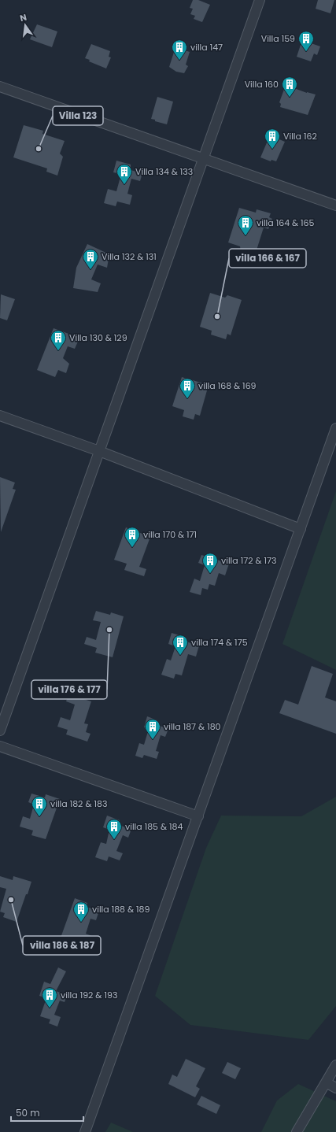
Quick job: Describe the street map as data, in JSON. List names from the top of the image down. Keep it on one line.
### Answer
{"places":{"building":["Villa 159","villa 147","Villa 160","Villa 162","Villa 134 & 133","villa 164 & 165","Villa 132 & 131","Villa 130 & 129","villa 168 & 169","villa 170 & 171","villa 172 & 173","villa 174 & 175","villa 187 & 180","villa 182 & 183","villa 185 & 184","villa 188 & 189","villa 192 & 193"],"other":["Villa 123","villa 166 & 167","villa 176 & 177","villa 186 & 187"]},"scale_bar":"50 m","north":"top"}
